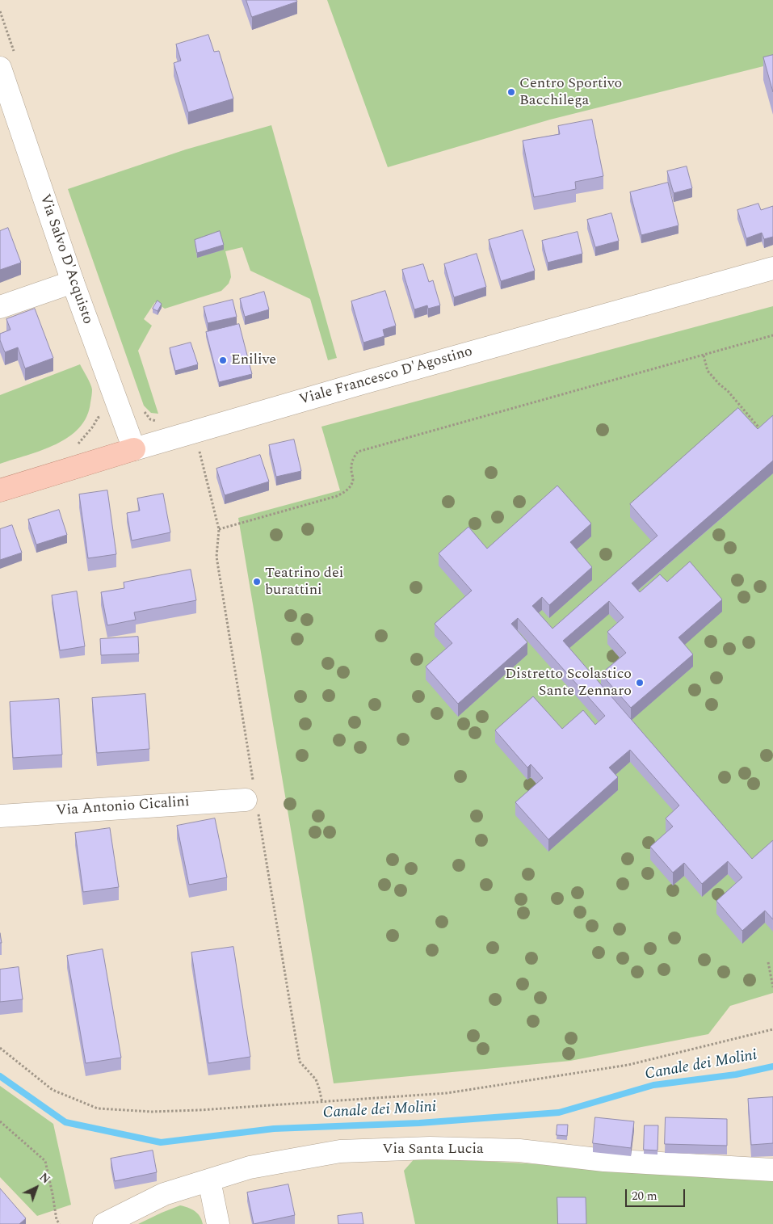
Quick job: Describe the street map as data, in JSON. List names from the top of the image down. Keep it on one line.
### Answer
{"streets":{"main road":["Viale Francesco D'Agostino"],"street":["Via Salvo D'Acquisto","Via Antonio Cicalini","Via Santa Lucia"]},"crossings":[["Via Salvo D'Acquisto","Viale Francesco D'Agostino"]],"water":["Canale dei Molini"],"places":["Centro Sportivo Bacchilega","Enilive","Teatrino dei burattini","Distretto Scolastico Sante Zennaro"],"scale_bar":"20 m","north":"top right"}
